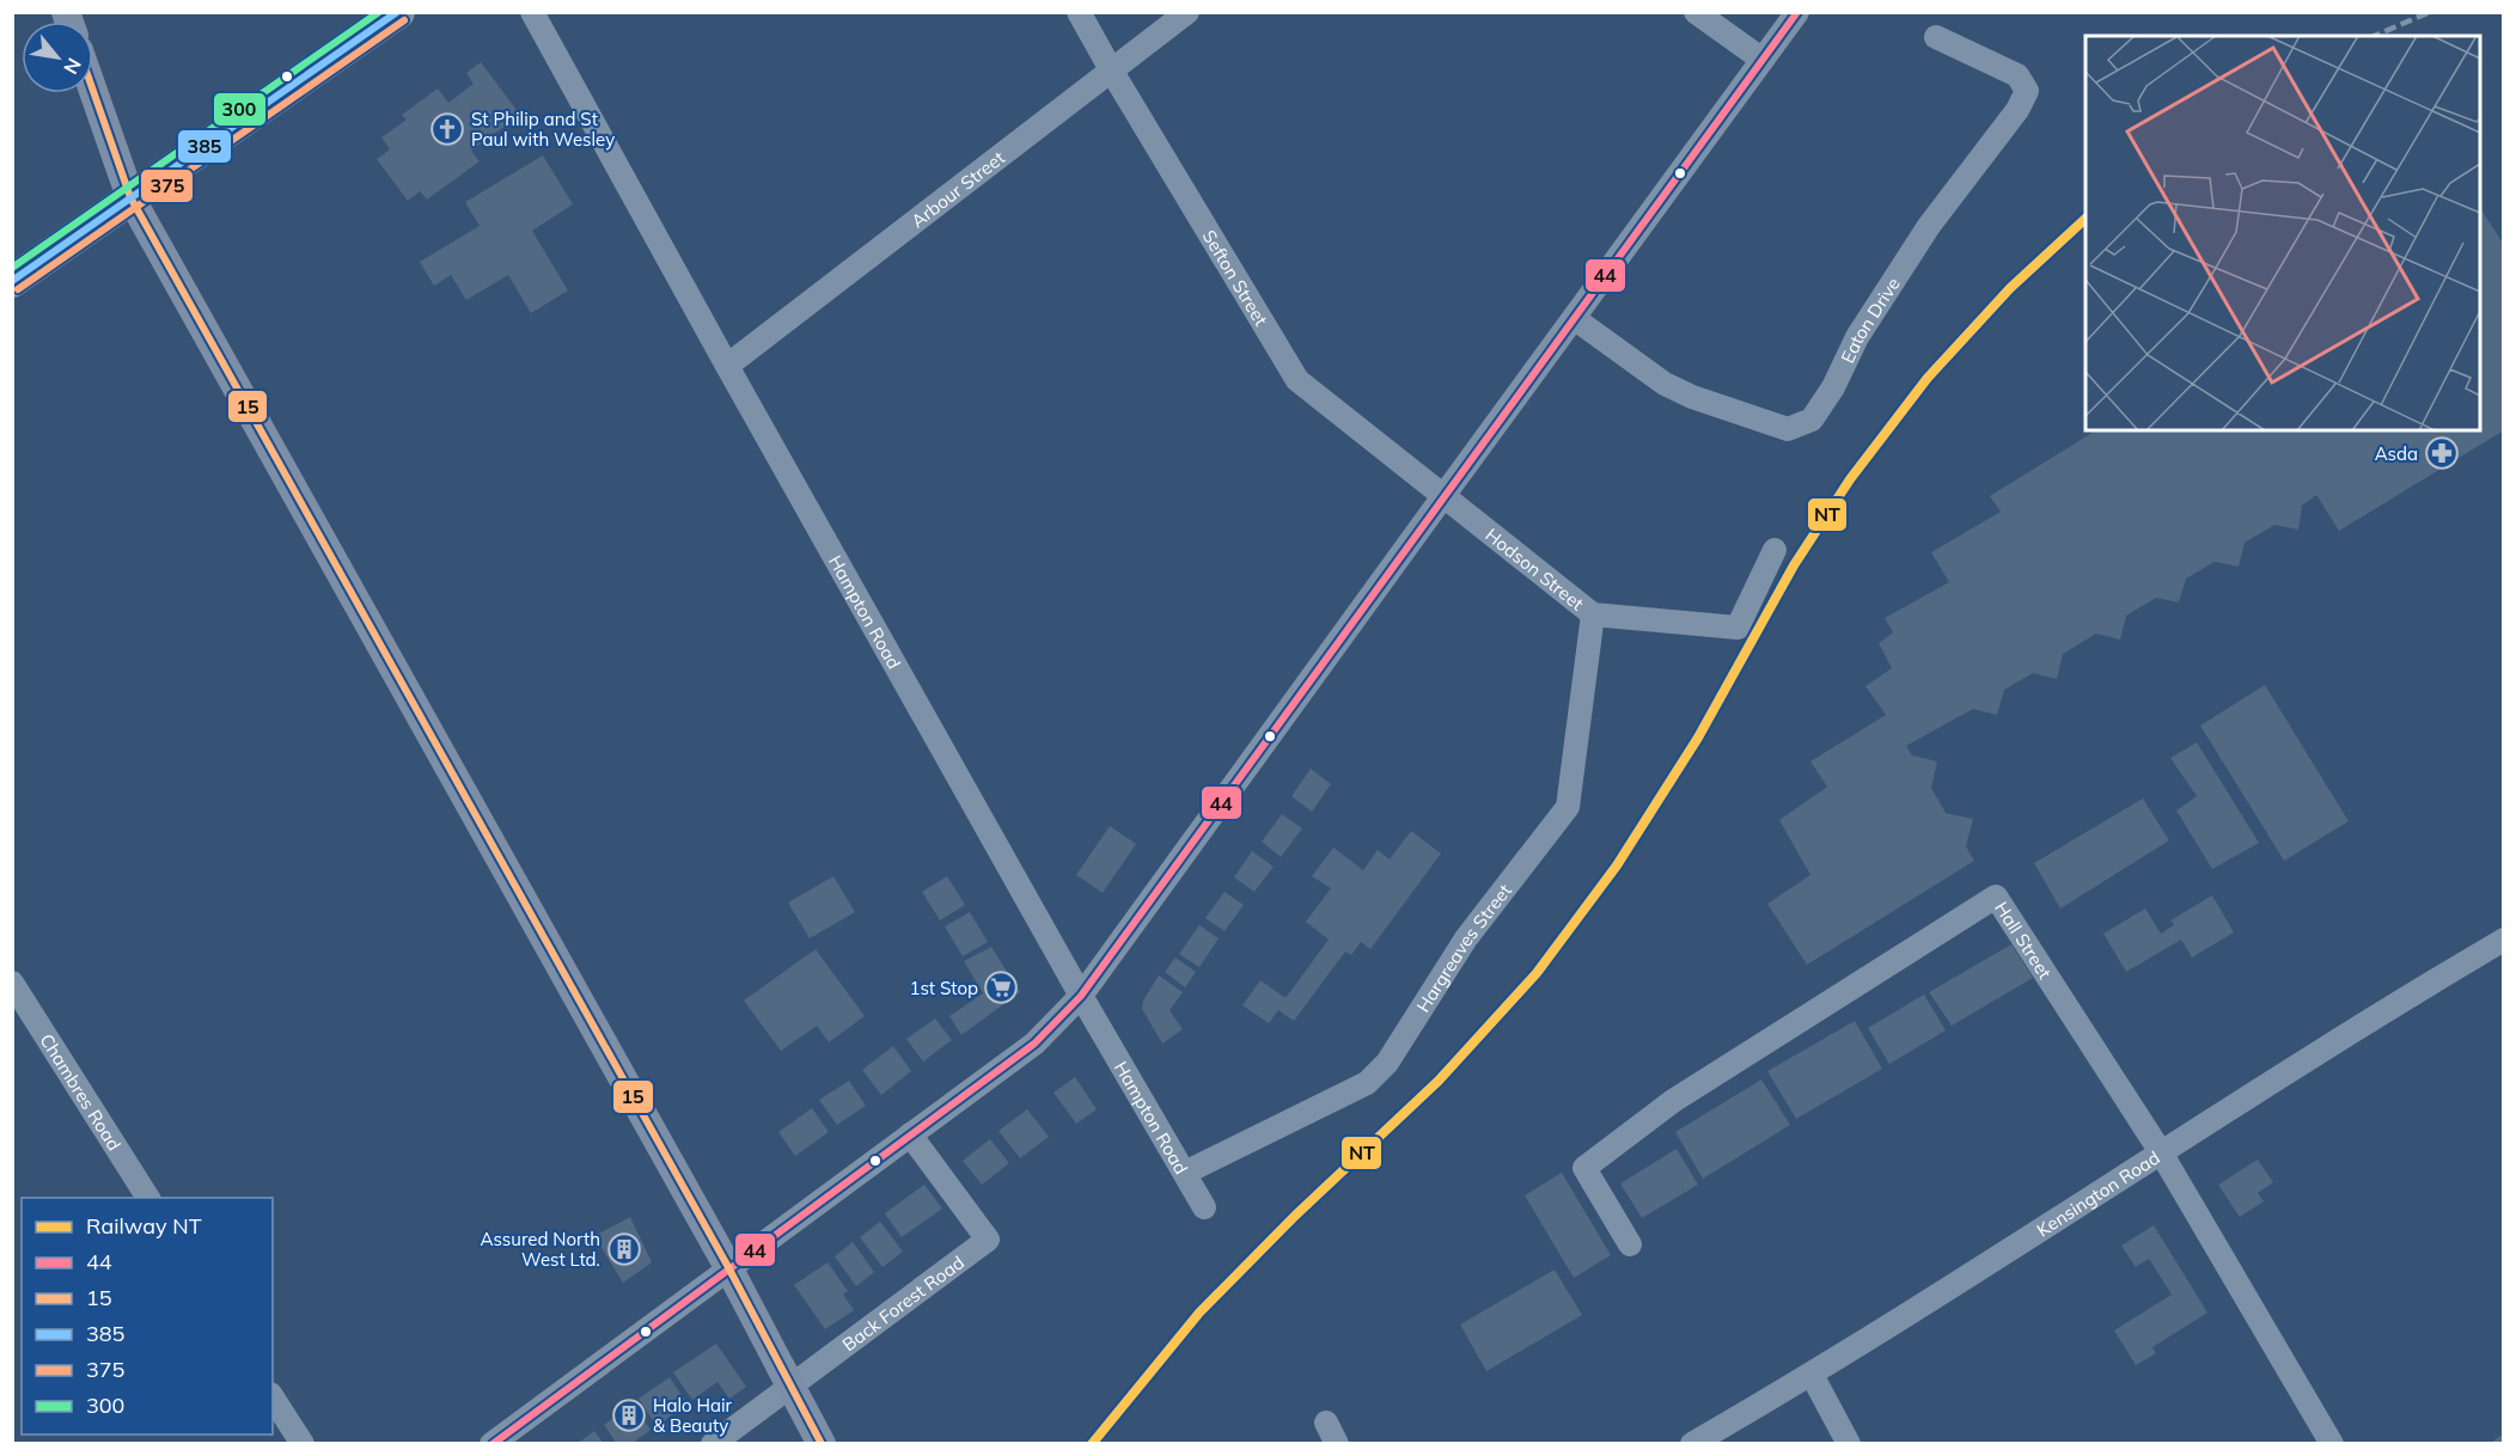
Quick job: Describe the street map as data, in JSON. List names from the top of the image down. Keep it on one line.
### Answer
{"streets":{"street":["Arbour Street","Sefton Street","Eaton Drive","Hodson Street","Hampton Road","Hall Street","Hargreaves Street","Chambres Road","Kensington Road","Back Forest Road"]},"crossings":[["Arbour Street","Sefton Street"],["Arbour Street","Hampton Road"],["Sefton Street","Hodson Street"],["Hodson Street","Hargreaves Street"],["Hampton Road","Hargreaves Street"],["Hall Street","Kensington Road"]],"places":{"church":["St Philip and St Paul with Wesley"],"pharmacy":["Asda"],"supermarket":["1st Stop"],"building":["Assured North West Ltd.","Halo Hair & Beauty"]},"lines":["transit line 44","transit line 385","transit line 300","transit line 375","transit line 15","rail line NT"],"legend":["Railway NT","44","15","385","375","300"],"north":"bottom right"}
